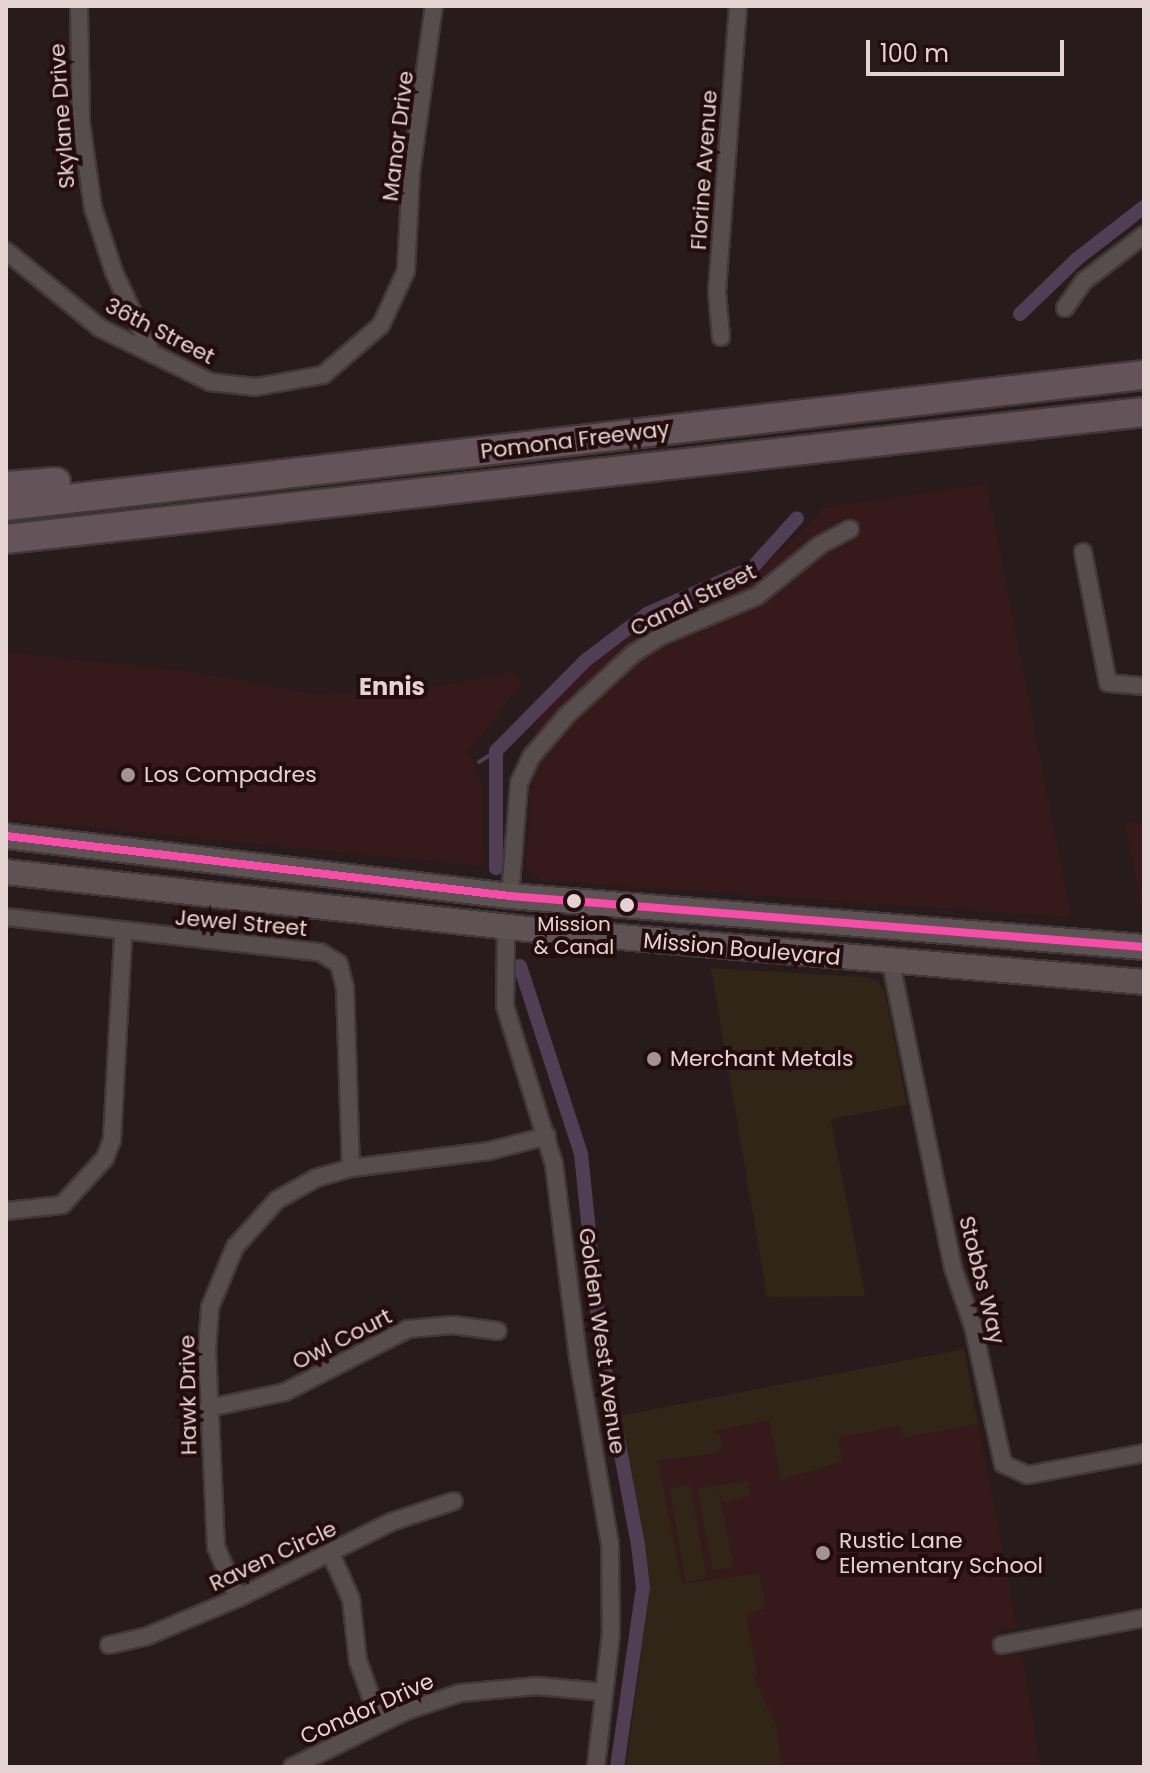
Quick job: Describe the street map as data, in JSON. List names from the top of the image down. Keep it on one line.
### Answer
{"streets":{"highway":["Pomona Freeway"],"main road":["Mission Boulevard"],"street":["Skylane Drive","Manor Drive","Florine Avenue","36th Street","Canal Street","Jewel Street","Stobbs Way","Owl Court","Golden West Avenue","Hawk Drive","Raven Circle","Condor Drive"]},"crossings":[["Skylane Drive","36th Street"],["Manor Drive","36th Street"],["Canal Street","Mission Boulevard"],["Jewel Street","Hawk Drive"],["Mission Boulevard","Stobbs Way"],["Mission Boulevard","Golden West Avenue"],["Owl Court","Hawk Drive"],["Golden West Avenue","Hawk Drive"],["Golden West Avenue","Condor Drive"],["Hawk Drive","Raven Circle"]],"districts":["Ennis"],"places":["Los Compadres","Mission & Canal","Merchant Metals","Rustic Lane Elementary School"],"scale_bar":"100 m"}
